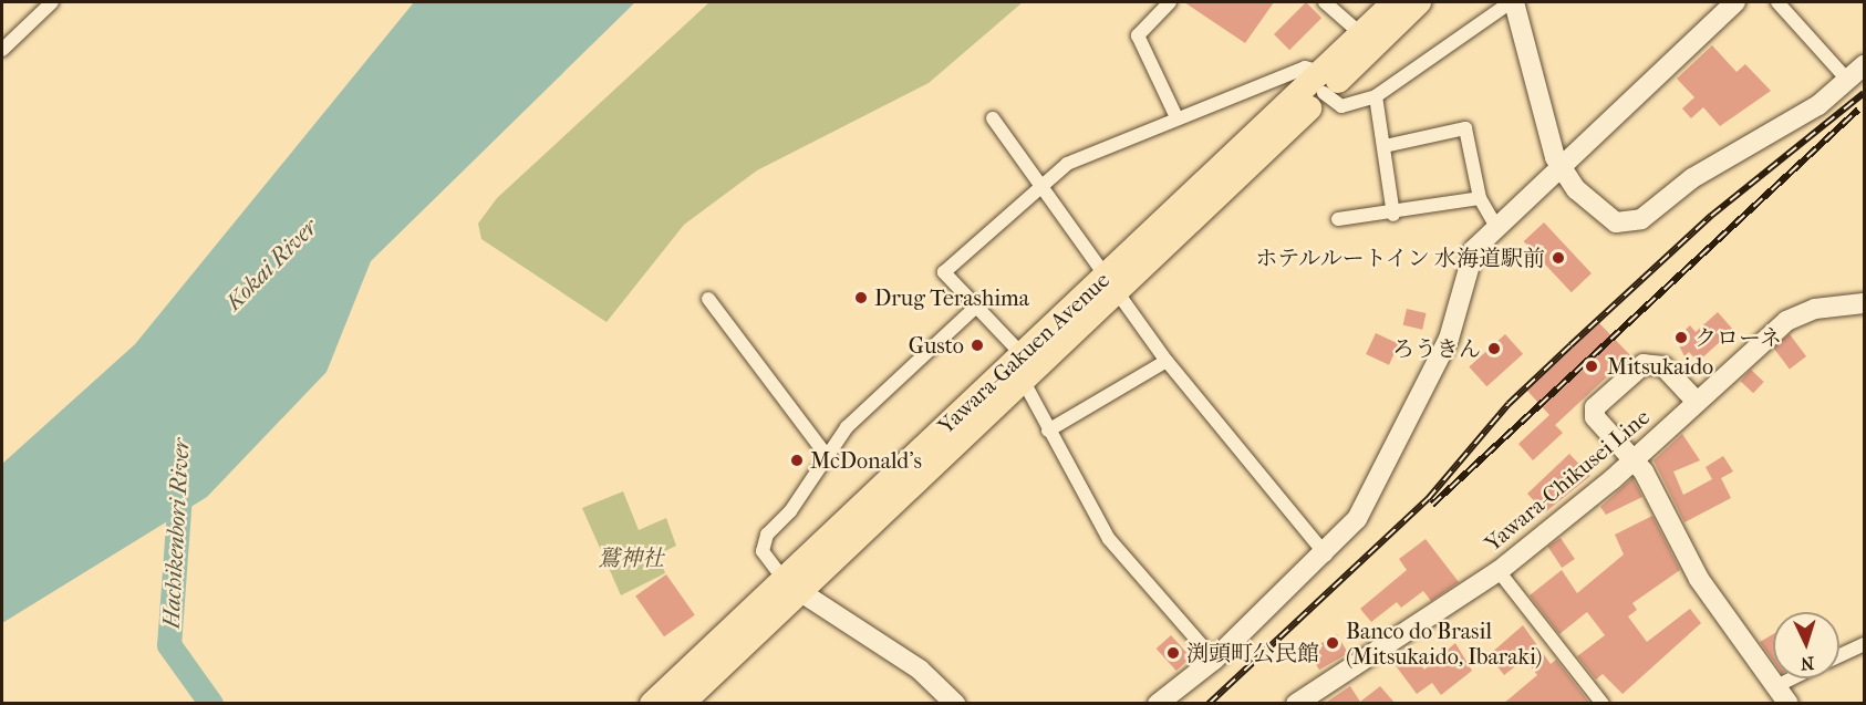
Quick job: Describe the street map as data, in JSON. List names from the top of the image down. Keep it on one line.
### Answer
{"streets":{"highway":["Yawara-Gakuen Avenue"],"street":["Yawara-Chikusei Line"]},"water":["Kokai River","Hachikenbori River"],"parks":["鷲神社"],"places":["ホテルルートイン 水海道駅前","Drug Terashima","クローネ","Gusto","ろうきん","Mitsukaido","McDonald's","Banco do Brasil (Mitsukaido, Ibaraki)","渕頭町公民館"],"north":"bottom"}
